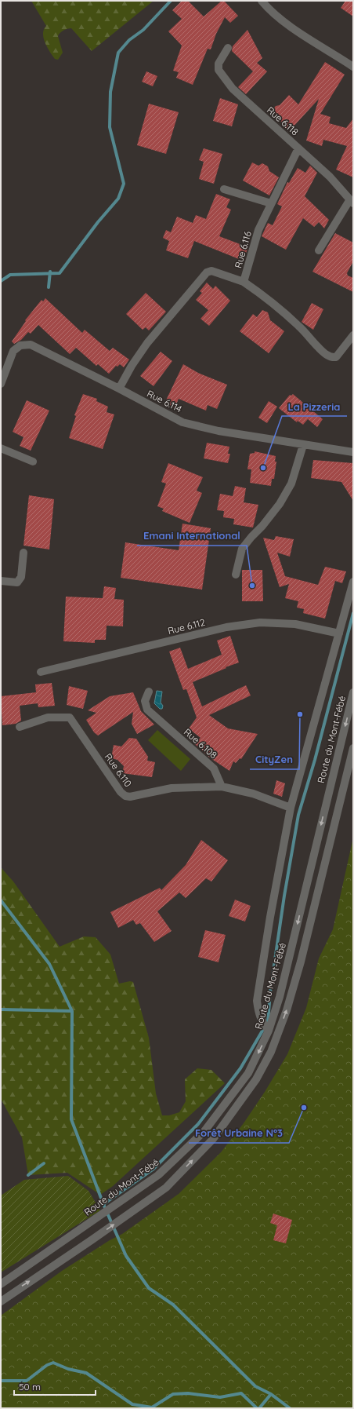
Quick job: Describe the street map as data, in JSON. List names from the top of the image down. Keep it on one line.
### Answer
{"streets":{"street":["Rue 6.118","Rue 6.116","Rue 6.114","Rue 6.112","Route du Mont-Fébé","Rue 6.108","Rue 6.110"]},"crossings":[["Rue 6.118","Rue 6.116"],["Rue 6.108","Rue 6.110"]],"places":["La Pizzeria","Emani International","CityZen","Forêt Urbaine N°3"],"scale_bar":"50 m"}
